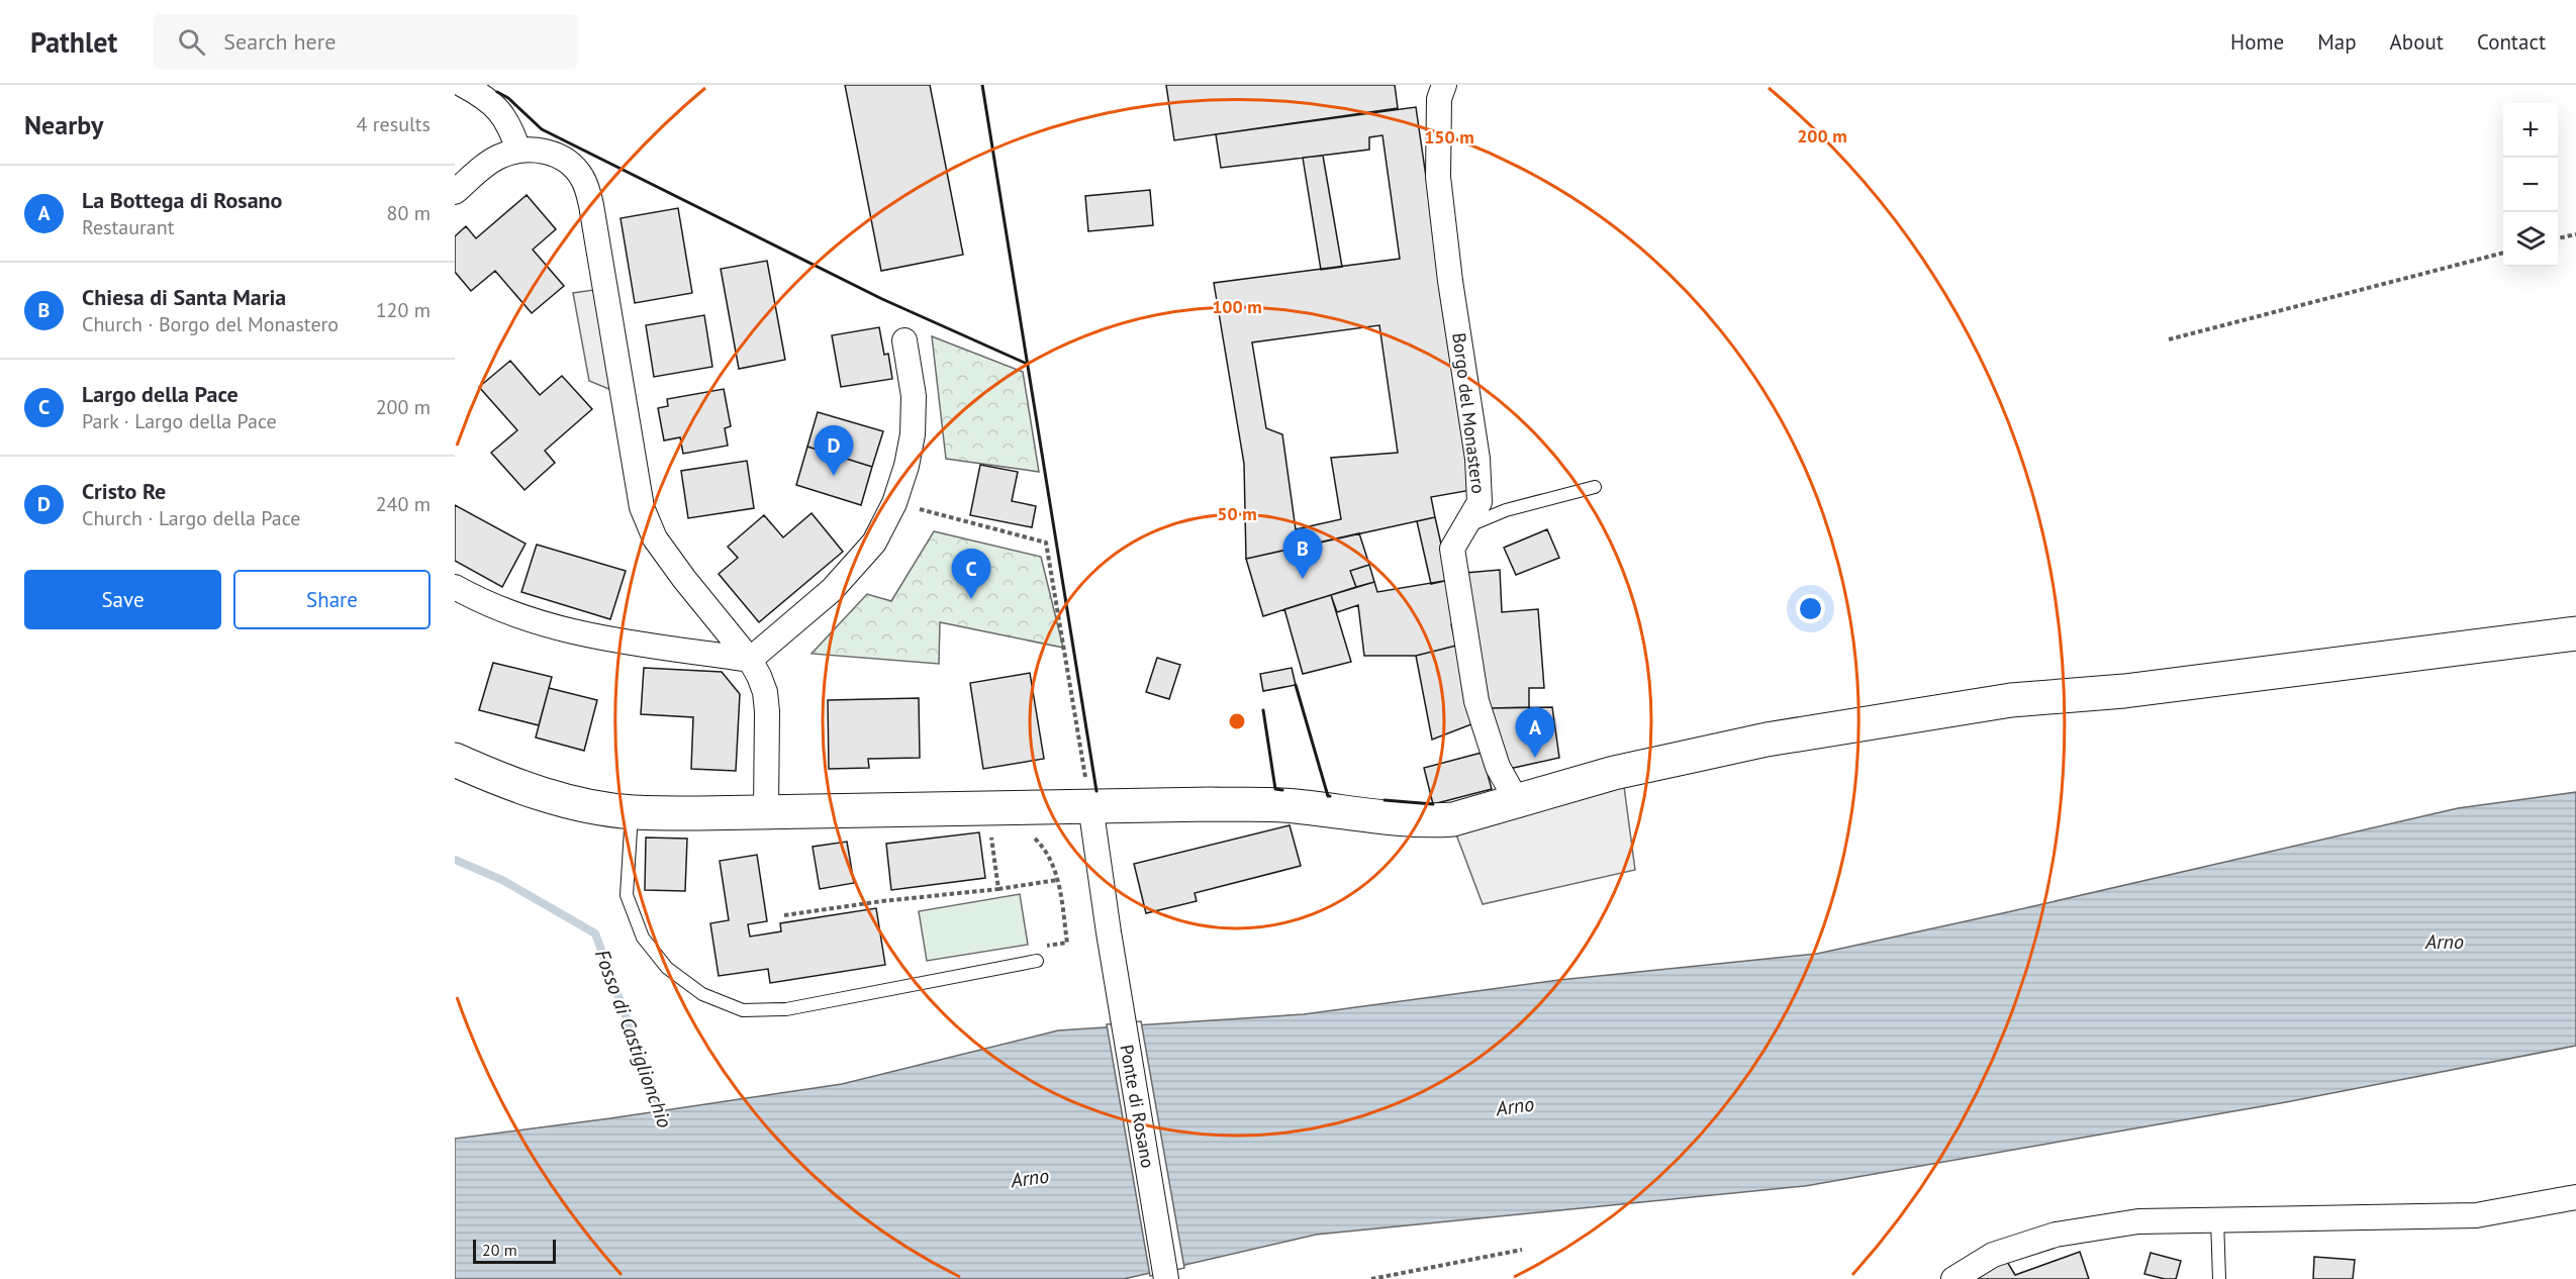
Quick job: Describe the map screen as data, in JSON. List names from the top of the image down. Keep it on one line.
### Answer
{"streets":{"street":["Borgo del Monastero","Ponte di Rosano"]},"water":["Arno","Fosso di Castiglionchio"],"scale_bar":"20 m","page":{"header":"Pathlet","search":"Search here","nav":["Home","Map","About","Contact"],"heading":["Nearby","4 results"],"map_buttons":["+","−"],"list":[{"mark":"A","name":"La Bottega di Rosano","note":"Restaurant","value":"80 m"},{"mark":"B","name":"Chiesa di Santa Maria","note":"Church · Borgo del Monastero","value":"120 m"},{"mark":"C","name":"Largo della Pace","note":"Park · Largo della Pace","value":"200 m"},{"mark":"D","name":"Cristo Re","note":"Church · Largo della Pace","value":"240 m"}],"pins":["D","B","C","A"],"buttons":["Save","Share"],"scale":"20 m"},"rings":["200 m","150 m","100 m","50 m"]}
